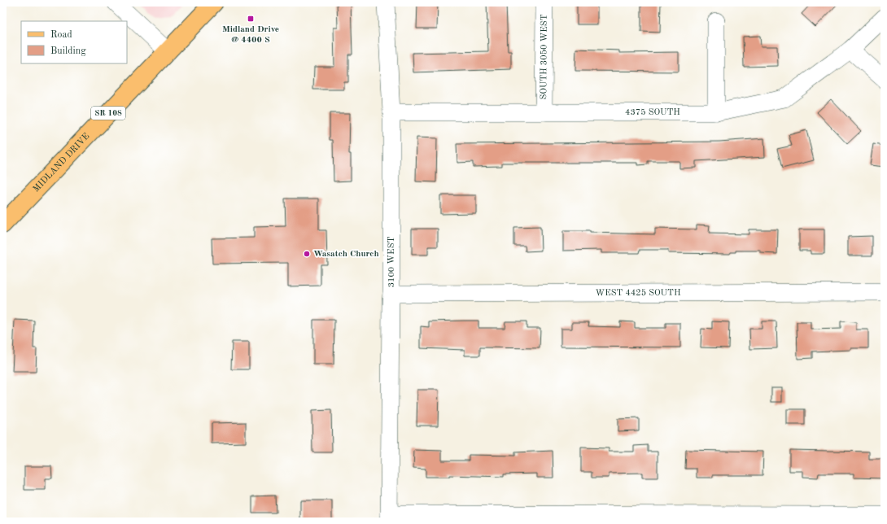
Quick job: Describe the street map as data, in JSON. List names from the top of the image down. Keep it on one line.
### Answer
{"streets":{"main road":["SR 108","MIDLAND DRIVE"],"street":["SOUTH 3050 WEST","4375 SOUTH","3100 WEST","WEST 4425 SOUTH"]},"crossings":[["SOUTH 3050 WEST","4375 SOUTH"],["4375 SOUTH","3100 WEST"],["3100 WEST","WEST 4425 SOUTH"]],"places":{"transit":["Midland Drive @ 4400 S"],"other":["Wasatch Church"]},"legend":["Road","Building"]}
